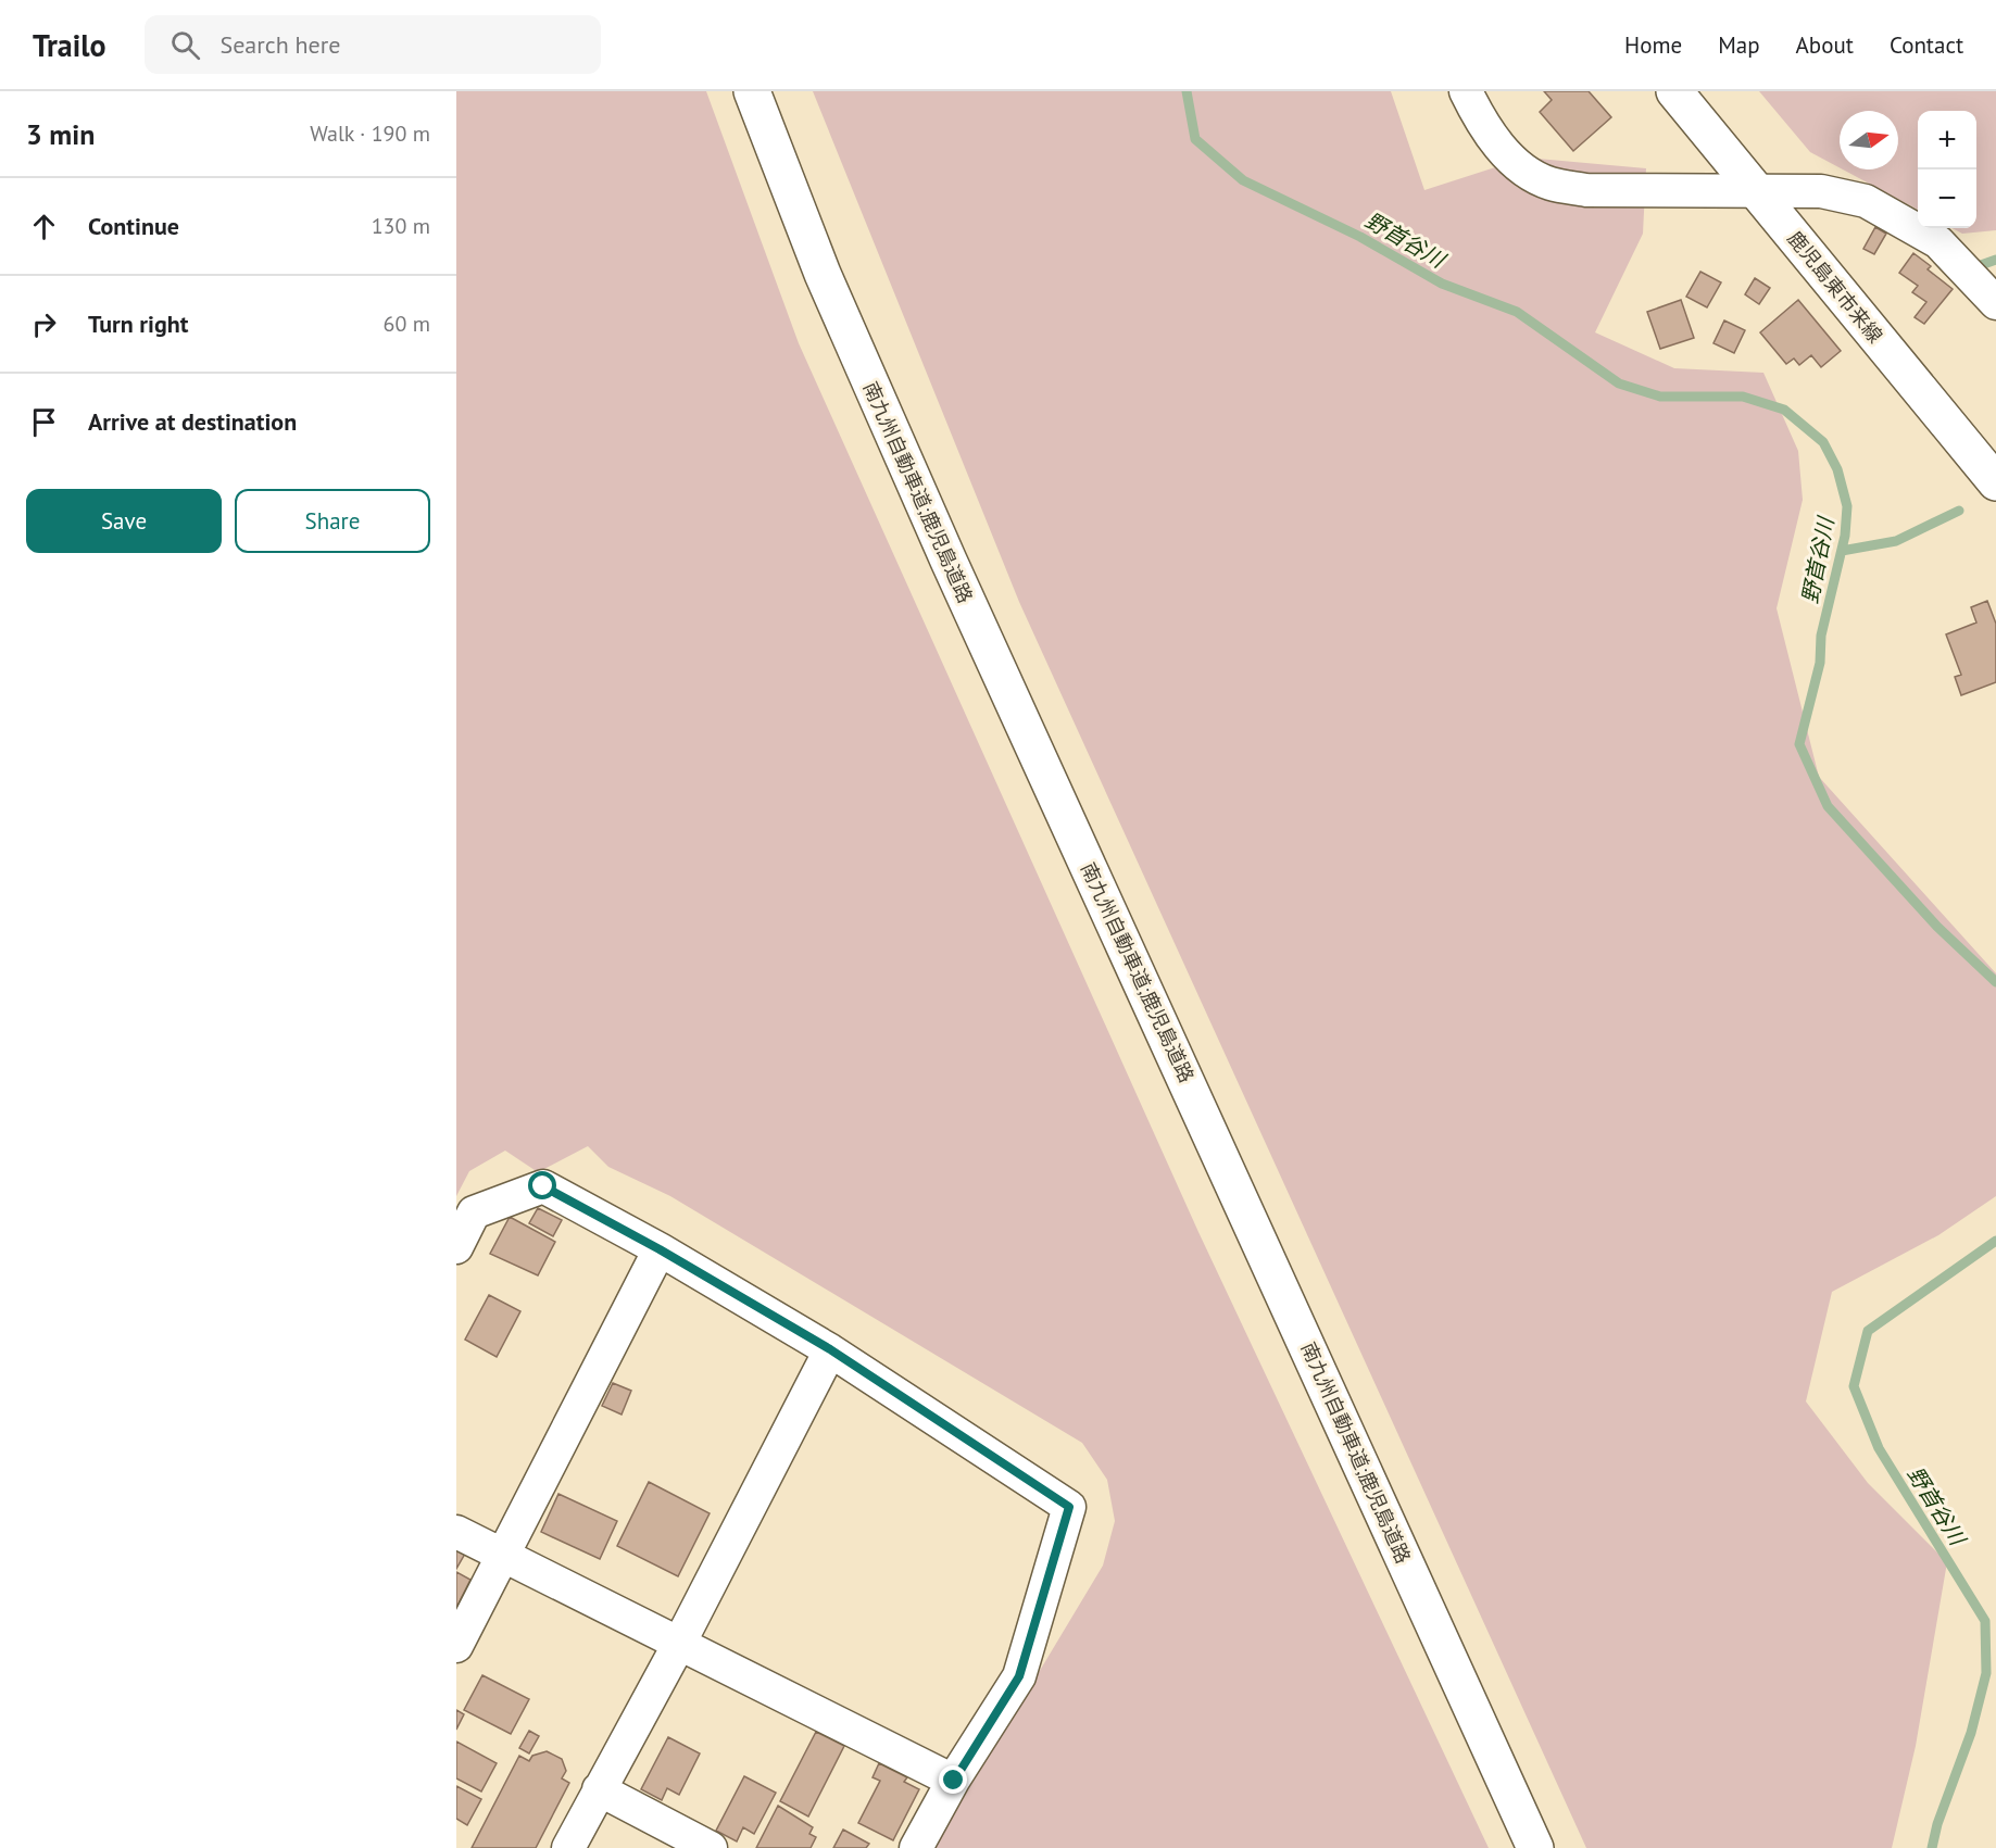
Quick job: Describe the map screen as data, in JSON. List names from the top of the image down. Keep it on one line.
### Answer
{"streets":{"main road":["鹿児島東市来線","南九州自動車道;鹿児島道路"]},"water":["野首谷川"],"north":"right","page":{"header":"Trailo","search":"Search here","nav":["Home","Map","About","Contact"],"heading":["3 min","Walk · 190 m"],"map_buttons":["+","−"],"list":[["Continue","130 m"],["Turn right","60 m"],"Arrive at destination"],"buttons":["Save","Share"]}}
